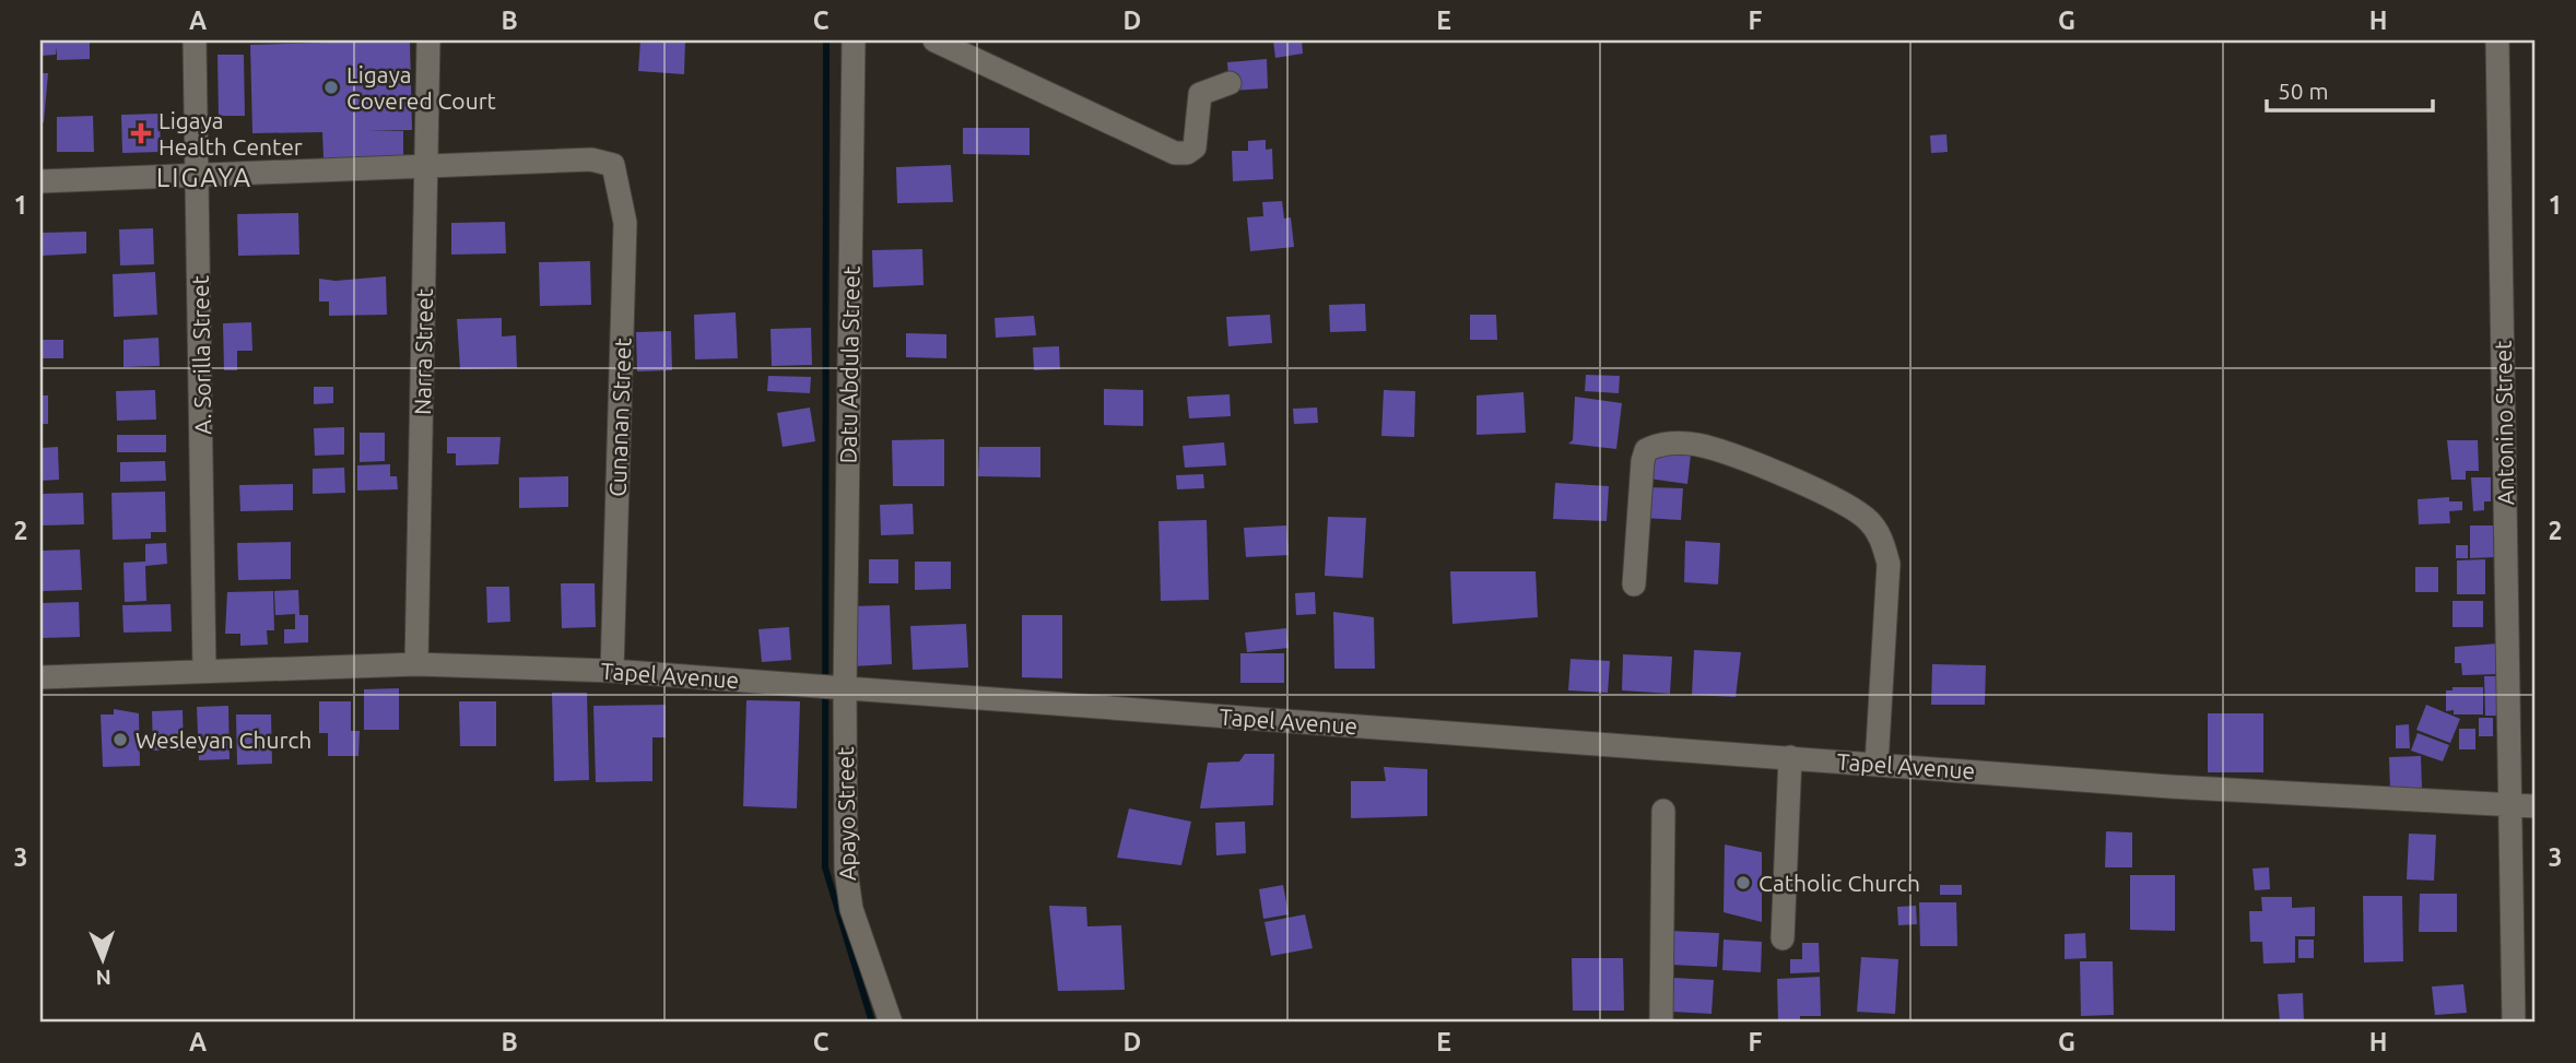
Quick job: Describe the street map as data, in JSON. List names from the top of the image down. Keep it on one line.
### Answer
{"streets":{"street":["Narra Street","A. Sorilla Street","Datu Abdula Street","Cunanan Street","Antonino Street","Tapel Avenue","Apayo Street"]},"crossings":[["Narra Street","Cunanan Street"],["Narra Street","Tapel Avenue"],["A. Sorilla Street","Tapel Avenue"],["Datu Abdula Street","Tapel Avenue"],["Datu Abdula Street","Apayo Street"],["Cunanan Street","Tapel Avenue"],["Antonino Street","Tapel Avenue"],["Tapel Avenue","Apayo Street"]],"districts":["LIGAYA"],"places":{"other":["Ligaya Covered Court","Wesleyan Church","Catholic Church"],"health":["Ligaya Health Center"]},"scale_bar":"50 m","north":"bottom","grid":{"columns":["A","B","C","D","E","F","G","H"],"rows":["1","2","3"]}}
